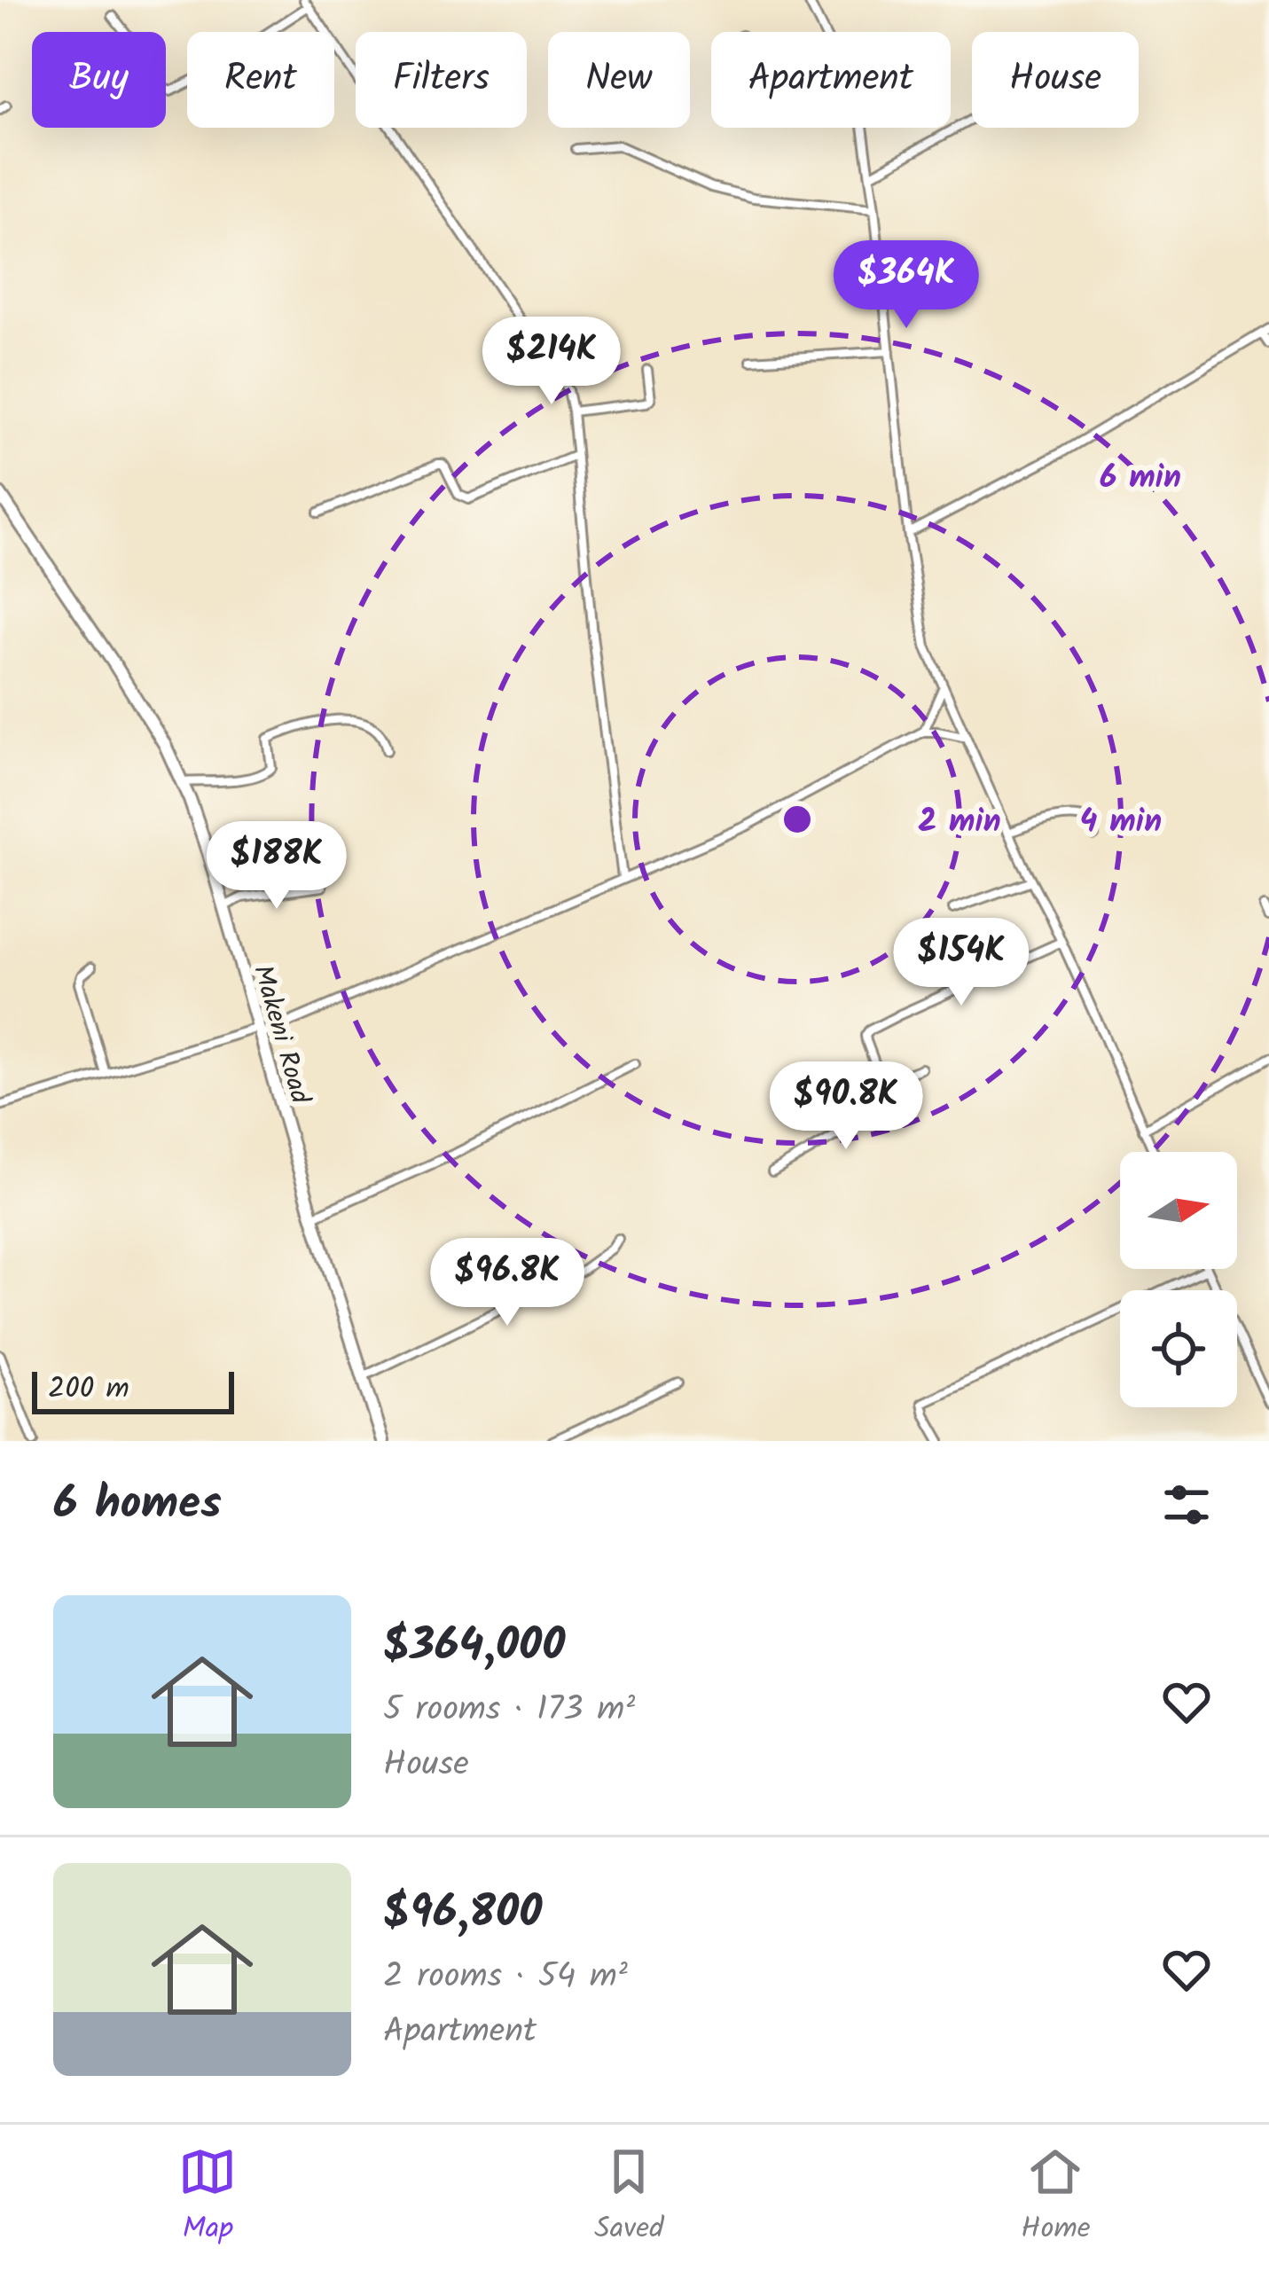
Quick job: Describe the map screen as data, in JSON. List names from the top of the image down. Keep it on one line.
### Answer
{"streets":{"main road":["Makeni Road"]},"scale_bar":"200 m","north":"right","page":{"chip":["Buy","Rent","Filters","New","Apartment","House"],"price":["$364K","$214K","$188K","$154K","$90.8K","$96.8K"],"scale":"200 m","heading":"6 homes","list":[{"name":"$364,000","note":"5 rooms · 173 m² · House"},{"name":"$96,800","note":"2 rooms · 54 m² · Apartment"}],"tabs":["Map","Saved","Home"]},"rings":["6 min","2 min","4 min"]}
